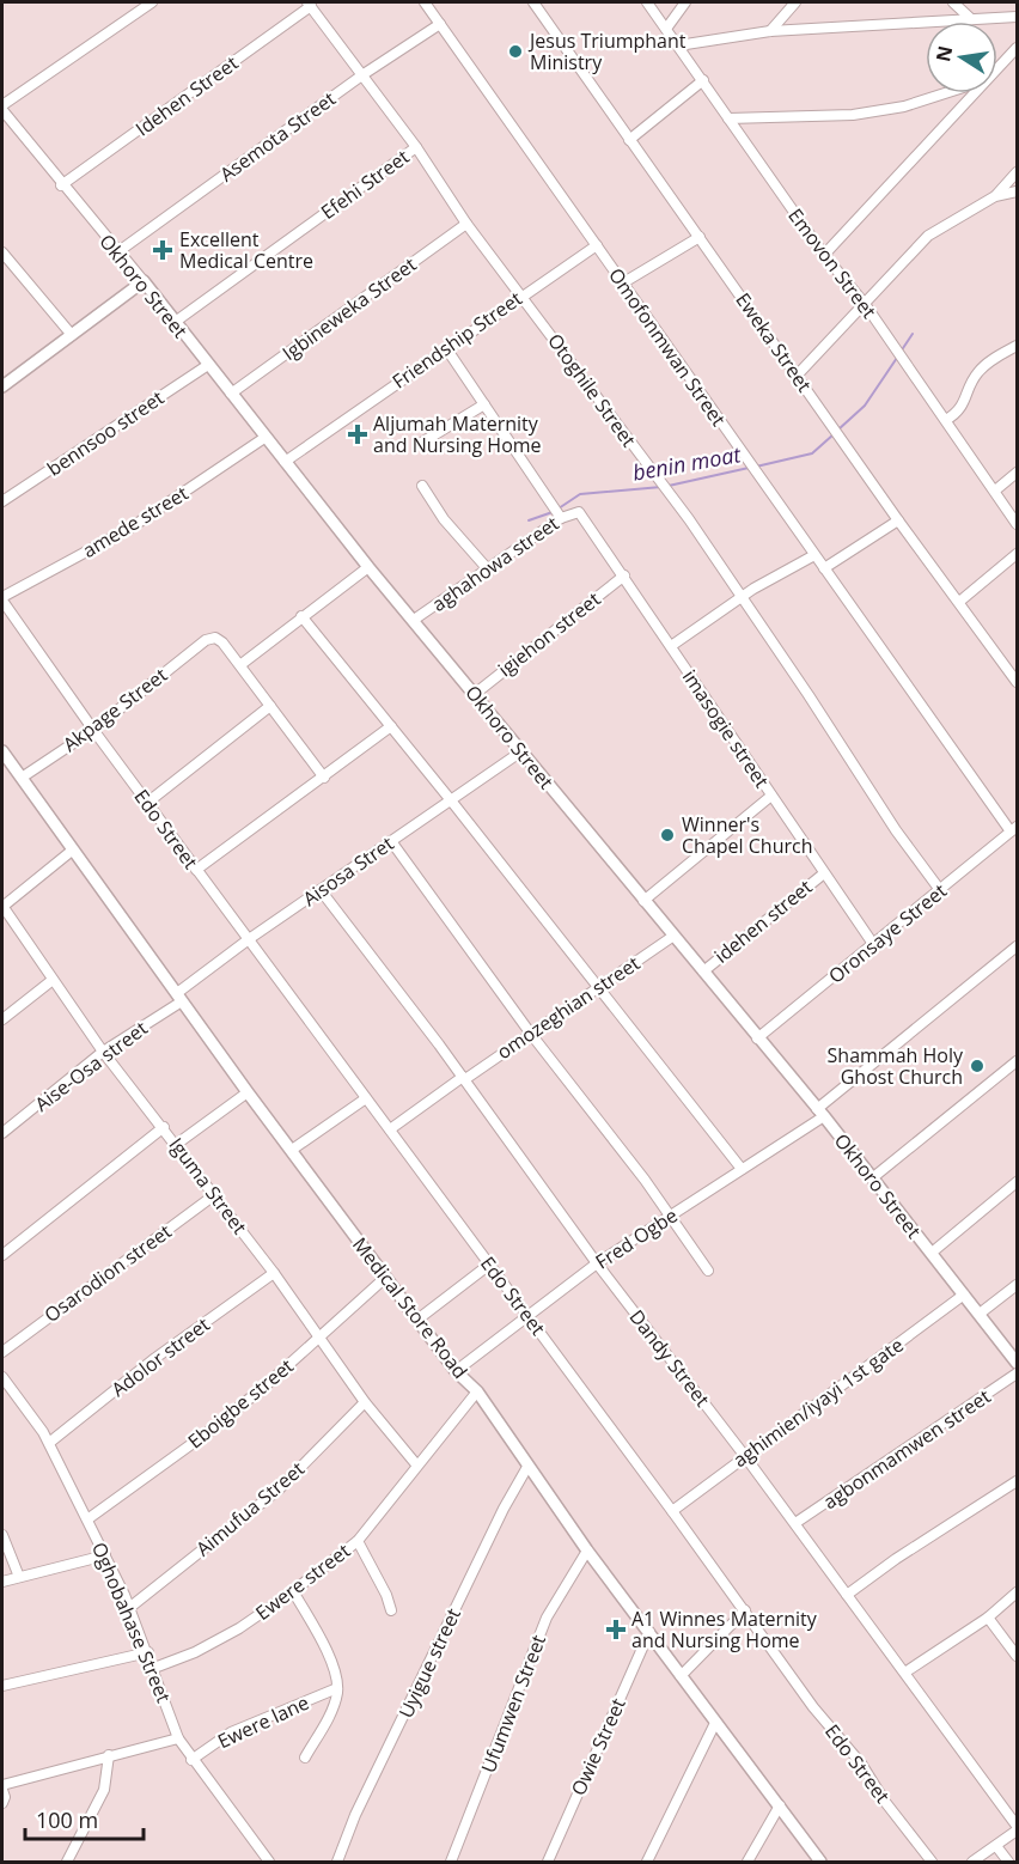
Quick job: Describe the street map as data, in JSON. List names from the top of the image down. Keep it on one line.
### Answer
{"streets":{"street":["Idehen Street","Asemota Street","Efehi Street","Emovon Street","Okhoro Street","Igbineweka Street","Friendship Street","Eweka Street","Omofonmwan Street","Otoghile Street","bennsoo street","amede street","aghahowa street","igiehon street","Akpage Street","imasogie street","Edo Street","Aisosa Stret","idehen street","Oronsaye Street","omozeghian street","Aise-Osa street","Iguma Street","Fred Ogbe","Osarodion street","Medical Store Road","Adolor street","Dandy Street","aghimien/iyayi 1st gate","Eboigbe street","agbonmamwen street","Aimufua Street","Ewere street","Oghobahase Street","Uyigue street","Ufumwen Street","Ewere lane","Owie Street"]},"crossings":[["Idehen Street","Okhoro Street"],["Idehen Street","Otoghile Street"],["Asemota Street","Okhoro Street"],["Asemota Street","Omofonmwan Street"],["Asemota Street","Otoghile Street"],["Efehi Street","Okhoro Street"],["Efehi Street","Otoghile Street"],["Okhoro Street","Igbineweka Street"],["Okhoro Street","Friendship Street"],["Okhoro Street","bennsoo street"],["Okhoro Street","amede street"],["Okhoro Street","aghahowa street"],["Okhoro Street","igiehon street"],["Okhoro Street","Aisosa Stret"],["Okhoro Street","idehen street"],["Okhoro Street","Oronsaye Street"],["Okhoro Street","omozeghian street"],["Okhoro Street","Fred Ogbe"],["Okhoro Street","aghimien/iyayi 1st gate"],["Igbineweka Street","Otoghile Street"],["Friendship Street","Omofonmwan Street"],["Friendship Street","Otoghile Street"],["Omofonmwan Street","Oronsaye Street"],["Otoghile Street","Oronsaye Street"],["amede street","Edo Street"],["aghahowa street","imasogie street"],["igiehon street","imasogie street"],["Akpage Street","Edo Street"],["Akpage Street","Medical Store Road"],["imasogie street","idehen street"],["imasogie street","Oronsaye Street"],["Edo Street","Aisosa Stret"],["Edo Street","omozeghian street"],["Edo Street","Fred Ogbe"],["Edo Street","aghimien/iyayi 1st gate"],["Aisosa Stret","Aise-Osa street"],["Aisosa Stret","Medical Store Road"],["Aisosa Stret","Dandy Street"],["omozeghian street","Dandy Street"],["Aise-Osa street","Iguma Street"],["Aise-Osa street","Medical Store Road"],["Iguma Street","Osarodion street"],["Iguma Street","Adolor street"],["Iguma Street","Eboigbe street"],["Iguma Street","Aimufua Street"],["Iguma Street","Ewere street"],["Fred Ogbe","Medical Store Road"],["Fred Ogbe","Dandy Street"],["Medical Store Road","Eboigbe street"],["Medical Store Road","Ewere street"],["Medical Store Road","Uyigue street"],["Medical Store Road","Ufumwen Street"],["Medical Store Road","Owie Street"],["Adolor street","Oghobahase Street"],["Dandy Street","aghimien/iyayi 1st gate"],["Dandy Street","agbonmamwen street"],["Eboigbe street","Oghobahase Street"],["Aimufua Street","Oghobahase Street"],["Ewere street","Oghobahase Street"],["Oghobahase Street","Ewere lane"]],"water":["benin moat"],"places":{"other":["Jesus Triumphant Ministry","Winner's Chapel Church","Shammah Holy Ghost Church"],"health":["Excellent Medical Centre","Aljumah Maternity and Nursing Home","A1 Winnes Maternity and Nursing Home"]},"scale_bar":"100 m","north":"left"}
